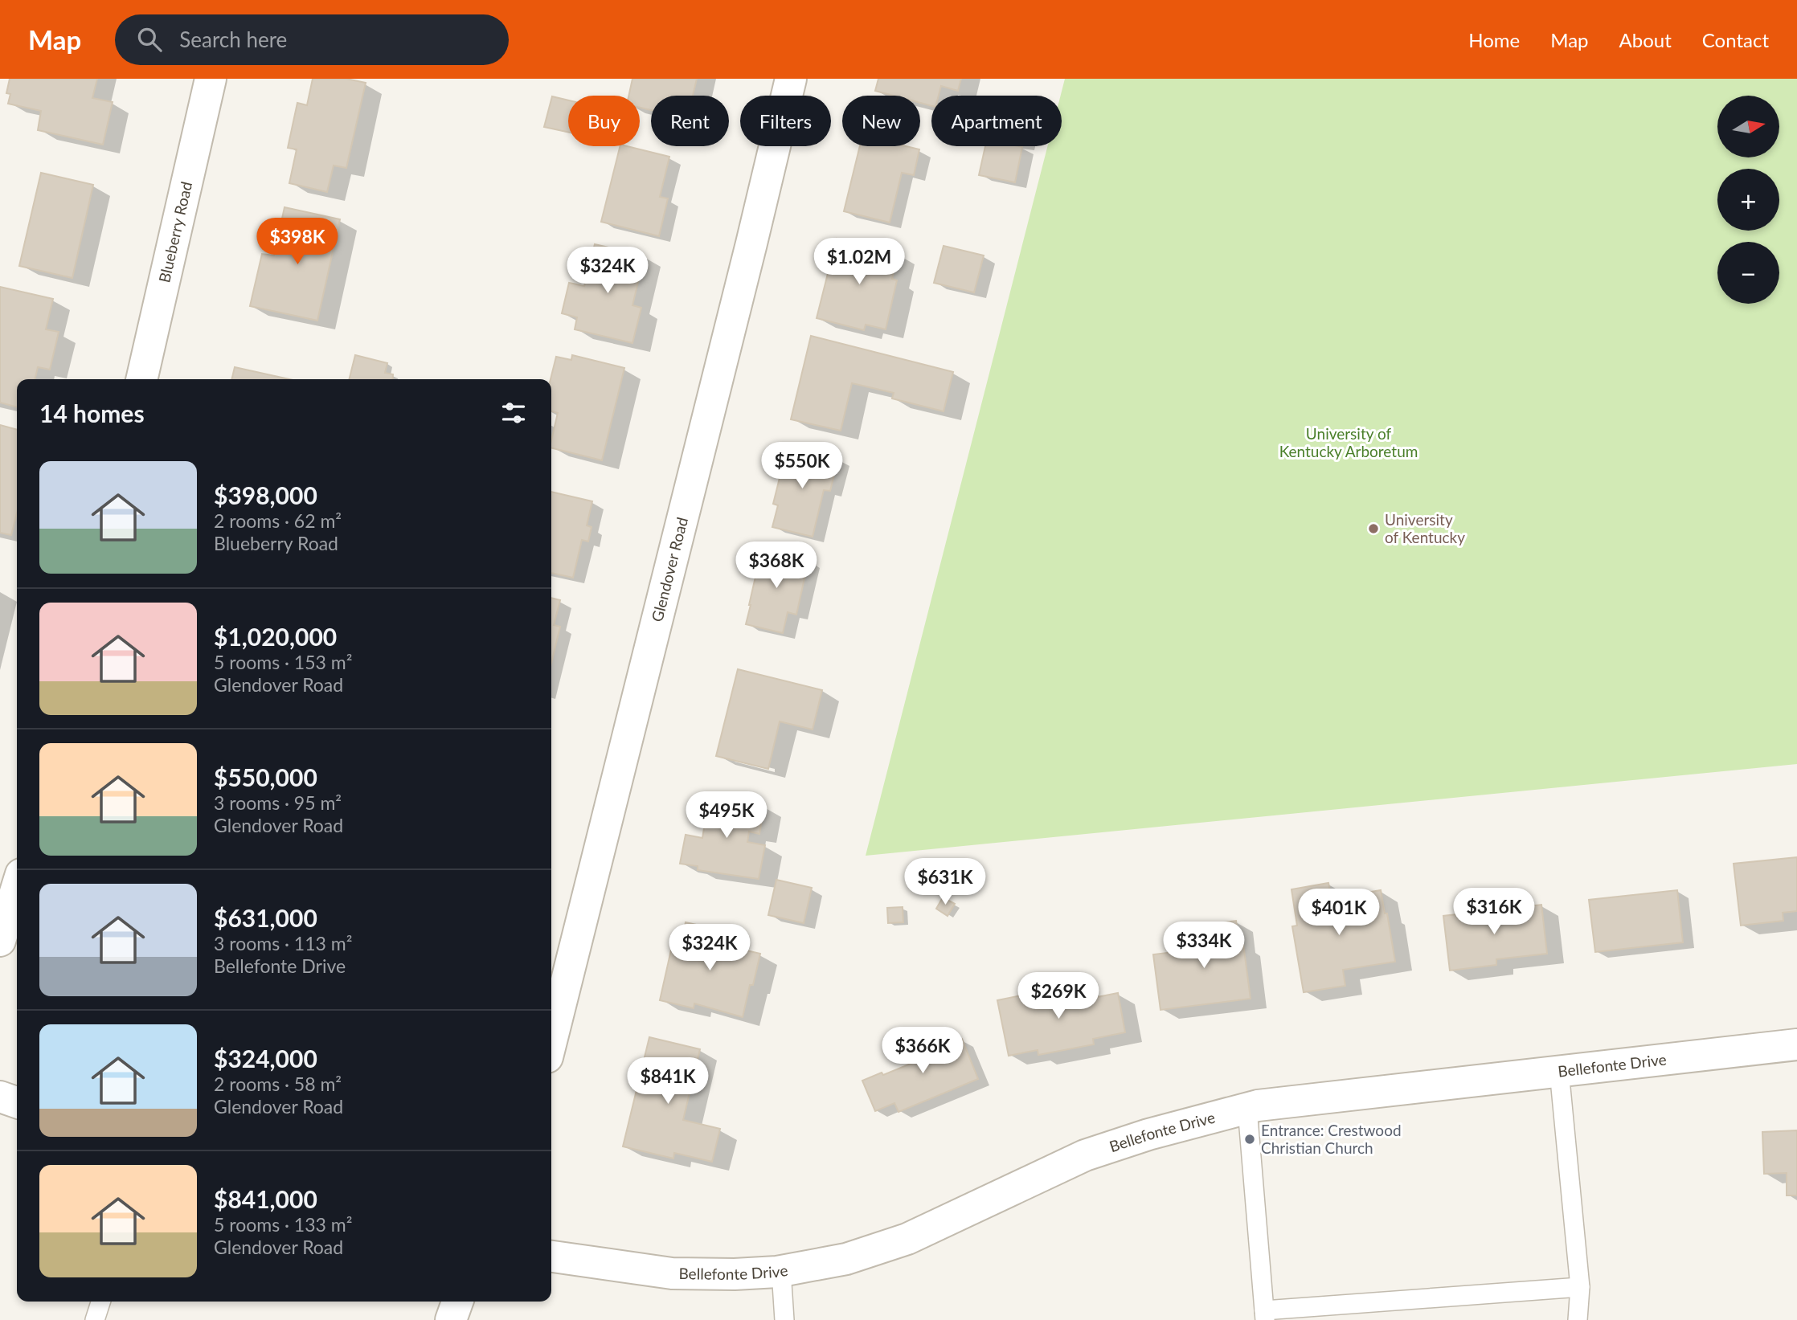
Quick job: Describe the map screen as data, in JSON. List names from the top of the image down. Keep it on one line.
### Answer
{"streets":{"street":["Blueberry Road","Glendover Road","Bellefonte Drive"]},"parks":["University of Kentucky Arboretum"],"places":["University of Kentucky","Entrance: Crestwood Christian Church"],"north":"right","page":{"header":"Map","search":"Search here","nav":["Home","Map","About","Contact"],"map_buttons":["+","−"],"chip":["Buy","Rent","Filters","New","Apartment"],"price":["$398K","$1.02M","$324K","$550K","$368K","$495K","$631K","$316K","$401K","$334K","$324K","$269K","$366K","$841K"],"heading":"14 homes","list":[{"name":"$398,000","note":"2 rooms · 62 m² · Blueberry Road"},{"name":"$1,020,000","note":"5 rooms · 153 m² · Glendover Road"},{"name":"$550,000","note":"3 rooms · 95 m² · Glendover Road"},{"name":"$631,000","note":"3 rooms · 113 m² · Bellefonte Drive"},{"name":"$324,000","note":"2 rooms · 58 m² · Glendover Road"},{"name":"$841,000","note":"5 rooms · 133 m² · Glendover Road"}]}}
